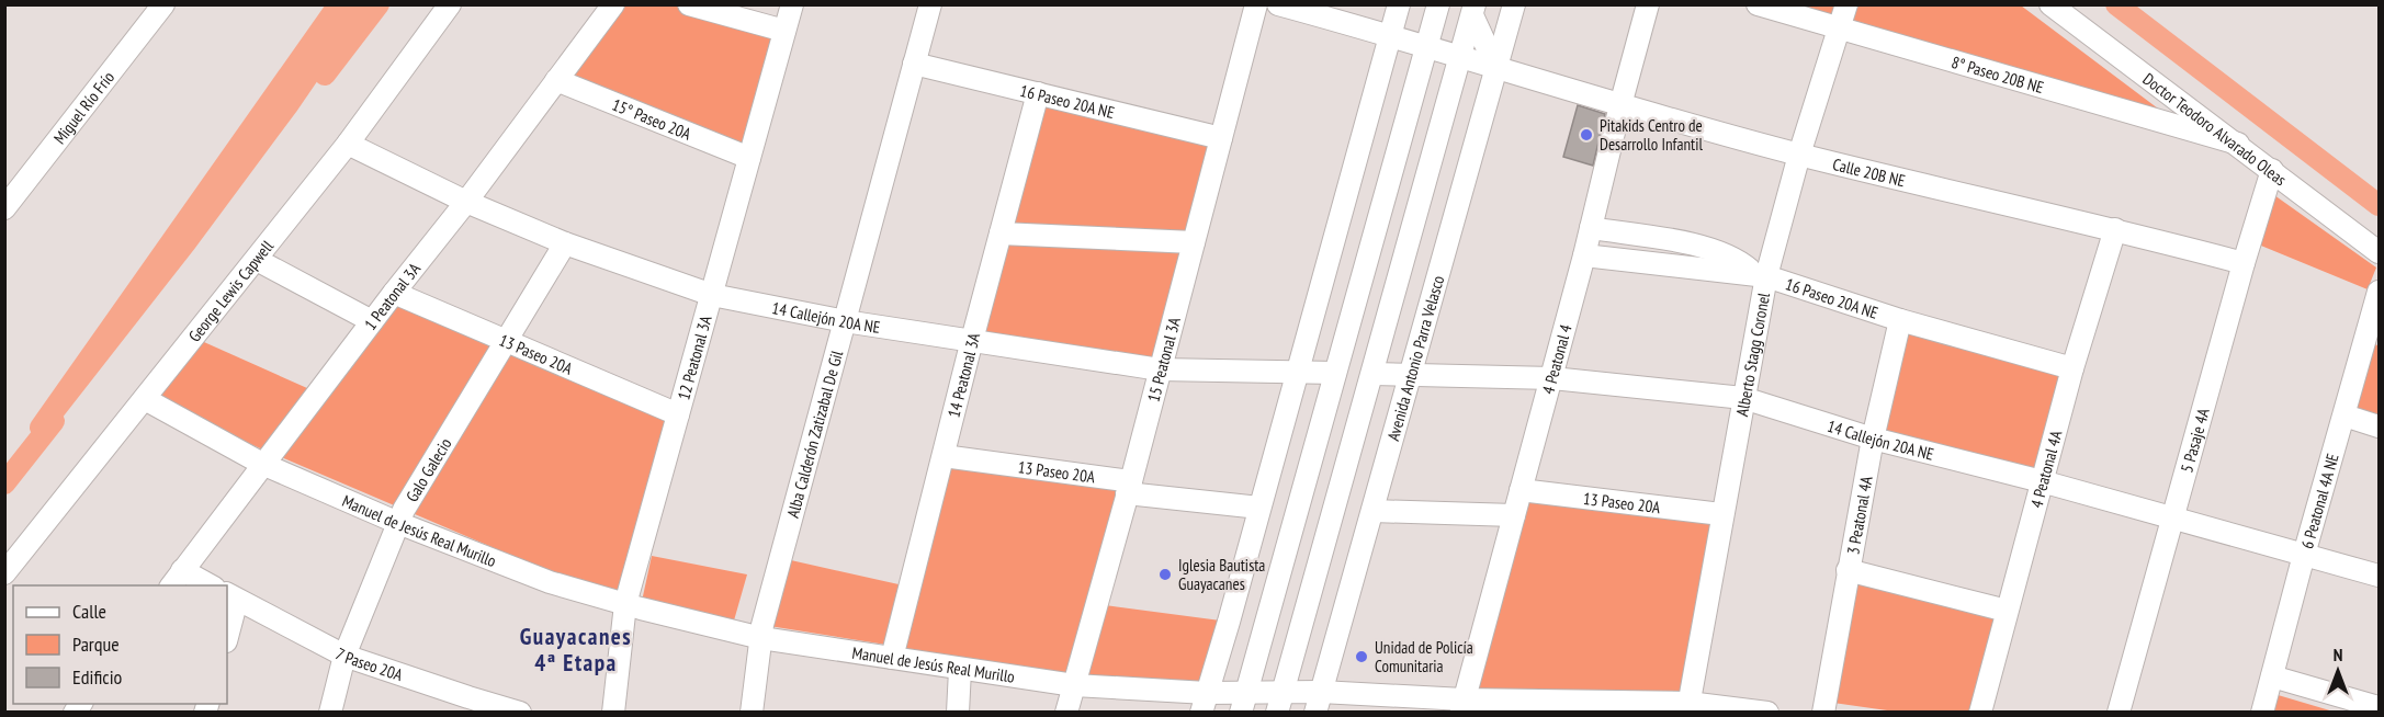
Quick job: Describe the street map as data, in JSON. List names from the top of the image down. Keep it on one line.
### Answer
{"streets":{"street":["8° Paseo 20B NE","16 Paseo 20A NE","Miguel Río Frío","15° Paseo 20A","Doctor Teodoro Alvarado Oleas","Calle 20B NE","George Lewis Capwell","1 Peatonal 3A","14 Callejón 20A NE","13 Paseo 20A","Alberto Stagg Coronel","12 Peatonal 3A","15 Peatonal 3A","Avenida Antonio Parra Velasco","4 Peatonal 4","14 Peatonal 3A","Alba Calderón Zatizabal De Gil","5 Pasaje 4A","Galo Galecio","4 Peatonal 4A","6 Peatonal 4A NE","3 Peatonal 4A","Manuel de Jesús Real Murillo","7 Paseo 20A"]},"crossings":[["8° Paseo 20B NE","Doctor Teodoro Alvarado Oleas"],["8° Paseo 20B NE","Alberto Stagg Coronel"],["16 Paseo 20A NE","Alberto Stagg Coronel"],["16 Paseo 20A NE","15 Peatonal 3A"],["16 Paseo 20A NE","4 Peatonal 4"],["16 Paseo 20A NE","14 Peatonal 3A"],["16 Paseo 20A NE","Alba Calderón Zatizabal De Gil"],["16 Paseo 20A NE","4 Peatonal 4A"],["16 Paseo 20A NE","3 Peatonal 4A"],["15° Paseo 20A","1 Peatonal 3A"],["15° Paseo 20A","12 Peatonal 3A"],["Doctor Teodoro Alvarado Oleas","5 Pasaje 4A"],["Calle 20B NE","Alberto Stagg Coronel"],["Calle 20B NE","Avenida Antonio Parra Velasco"],["Calle 20B NE","4 Peatonal 4"],["Calle 20B NE","5 Pasaje 4A"],["Calle 20B NE","4 Peatonal 4A"],["George Lewis Capwell","14 Callejón 20A NE"],["George Lewis Capwell","Manuel de Jesús Real Murillo"],["1 Peatonal 3A","14 Callejón 20A NE"],["1 Peatonal 3A","13 Paseo 20A"],["1 Peatonal 3A","Manuel de Jesús Real Murillo"],["14 Callejón 20A NE","Alberto Stagg Coronel"],["14 Callejón 20A NE","12 Peatonal 3A"],["14 Callejón 20A NE","15 Peatonal 3A"],["14 Callejón 20A NE","Avenida Antonio Parra Velasco"],["14 Callejón 20A NE","4 Peatonal 4"],["14 Callejón 20A NE","14 Peatonal 3A"],["14 Callejón 20A NE","Alba Calderón Zatizabal De Gil"],["14 Callejón 20A NE","5 Pasaje 4A"],["14 Callejón 20A NE","Galo Galecio"],["14 Callejón 20A NE","4 Peatonal 4A"],["14 Callejón 20A NE","6 Peatonal 4A NE"],["14 Callejón 20A NE","3 Peatonal 4A"],["13 Paseo 20A","Alberto Stagg Coronel"],["13 Paseo 20A","12 Peatonal 3A"],["13 Paseo 20A","15 Peatonal 3A"],["13 Paseo 20A","4 Peatonal 4"],["13 Paseo 20A","14 Peatonal 3A"],["13 Paseo 20A","Galo Galecio"],["Alberto Stagg Coronel","Manuel de Jesús Real Murillo"],["12 Peatonal 3A","Manuel de Jesús Real Murillo"],["15 Peatonal 3A","Manuel de Jesús Real Murillo"],["Avenida Antonio Parra Velasco","Manuel de Jesús Real Murillo"],["4 Peatonal 4","Manuel de Jesús Real Murillo"],["14 Peatonal 3A","Manuel de Jesús Real Murillo"],["Alba Calderón Zatizabal De Gil","Manuel de Jesús Real Murillo"],["Galo Galecio","Manuel de Jesús Real Murillo"],["Galo Galecio","7 Paseo 20A"]],"districts":["Guayacanes 4ª Etapa"],"places":["Pitakids Centro de Desarrollo Infantil","Iglesia Bautista Guayacanes","Unidad de Policía Comunitaria"],"legend":["Calle","Parque","Edificio"],"north":"top"}
